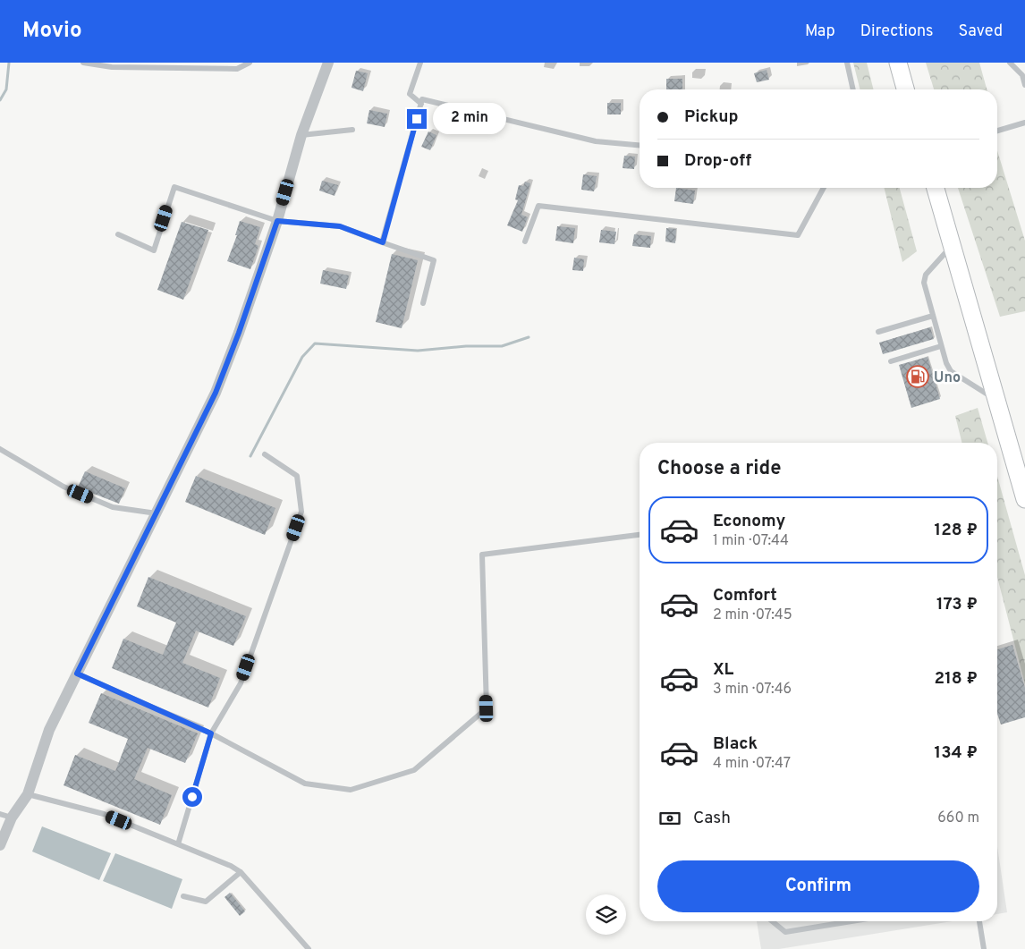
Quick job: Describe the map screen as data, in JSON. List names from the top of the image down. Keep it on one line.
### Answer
{"places":{"fuel station":["Uno"]},"page":{"header":"Movio","nav":["Map","Directions","Saved"],"banner":["Pickup","Drop-off"],"bubble":"2 min","heading":"Choose a ride","list":[{"name":"Economy","note":"1 min · 07:44","value":"128 ₽"},{"name":"Comfort","note":"2 min · 07:45","value":"173 ₽"},{"name":"XL","note":"3 min · 07:46","value":"218 ₽"},{"name":"Black","note":"4 min · 07:47","value":"134 ₽"}],"pay":["Cash","660 m"],"buttons":"Confirm"}}
